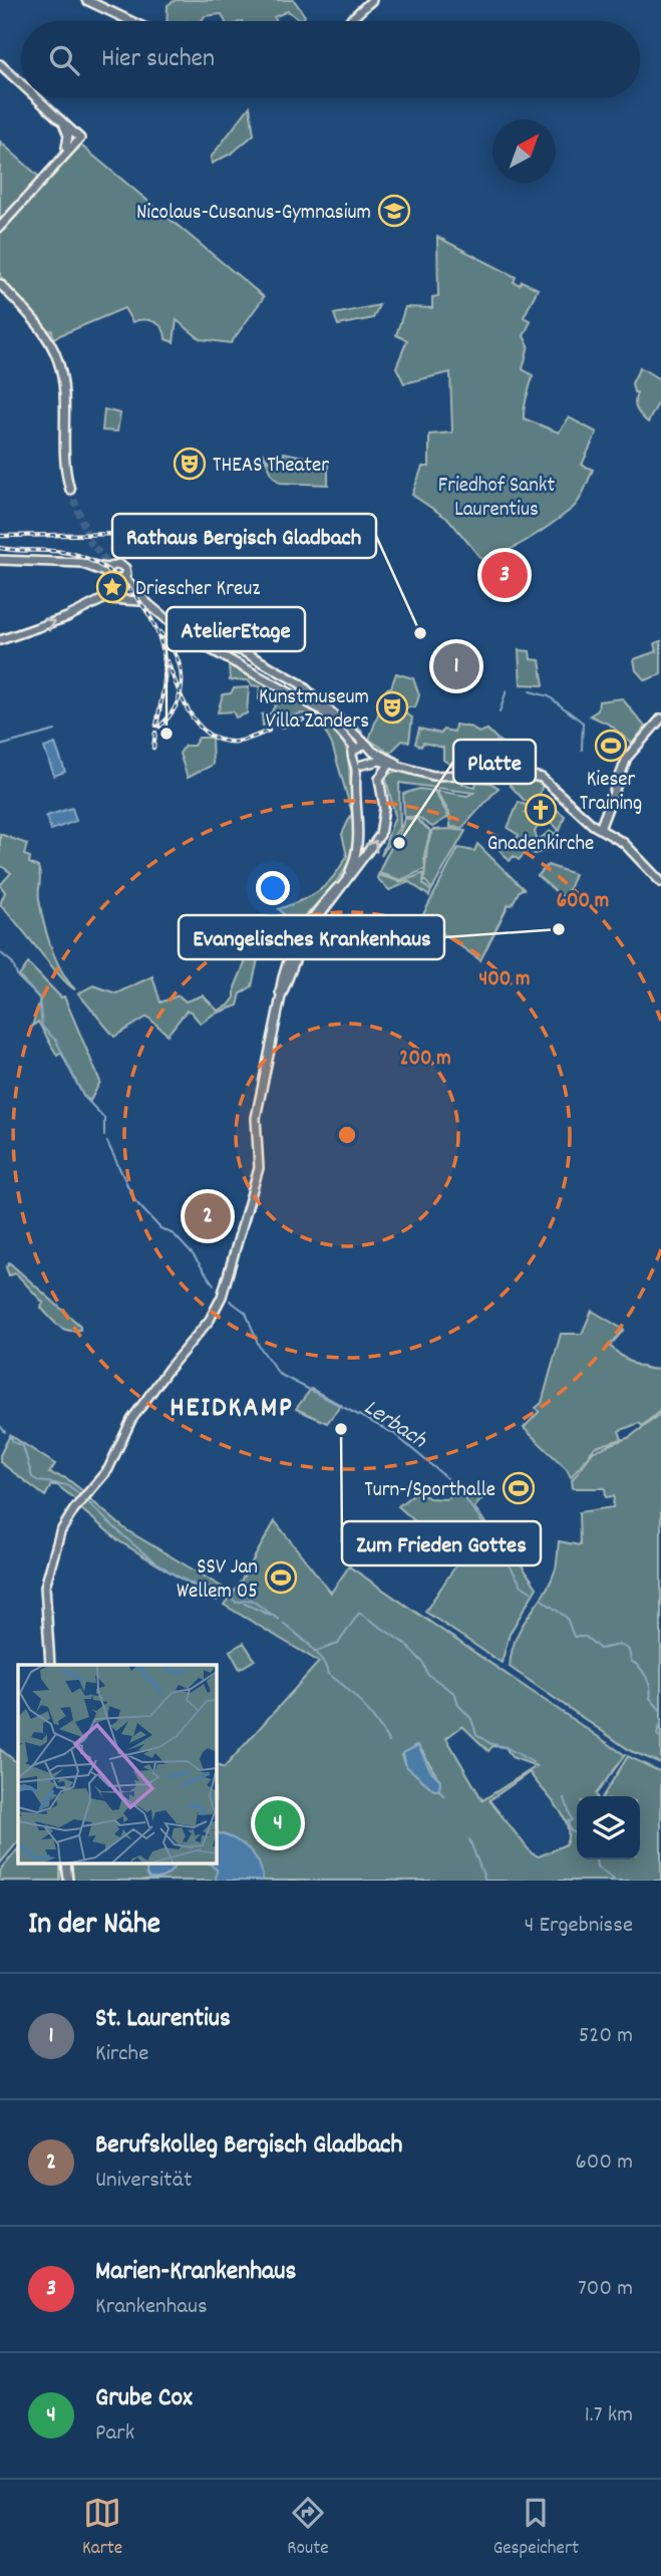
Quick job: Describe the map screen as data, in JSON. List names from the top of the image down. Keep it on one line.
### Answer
{"districts":["HEIDKAMP"],"water":["Lerbach"],"parks":["Friedhof Sankt Laurentius"],"places":{"school or university":["Nicolaus-Cusanus-Gymnasium"],"theatre":["THEAS Theater","Kunstmuseum Villa Zanders"],"place":["Driescher Kreuz"],"other":["Rathaus Bergisch Gladbach","AtelierEtage","Platte","Evangelisches Krankenhaus","Zum Frieden Gottes"],"sports":["Kieser Training","Turn-/Sporthalle","SSV Jan Wellem 05"],"church":["Gnadenkirche"]},"north":"top right","page":{"search":"Hier suchen","pins":["3","1","2","4"],"heading":["In der Nähe","4 Ergebnisse"],"list":[{"mark":"1","name":"St. Laurentius","note":"Kirche","value":"520 m"},{"mark":"2","name":"Berufskolleg Bergisch Gladbach","note":"Universität","value":"600 m"},{"mark":"3","name":"Marien-Krankenhaus","note":"Krankenhaus","value":"700 m"},{"mark":"4","name":"Grube Cox","note":"Park","value":"1.7 km"}],"nav":["Karte","Route","Gespeichert"]},"rings":["600 m","400 m","200 m"]}
